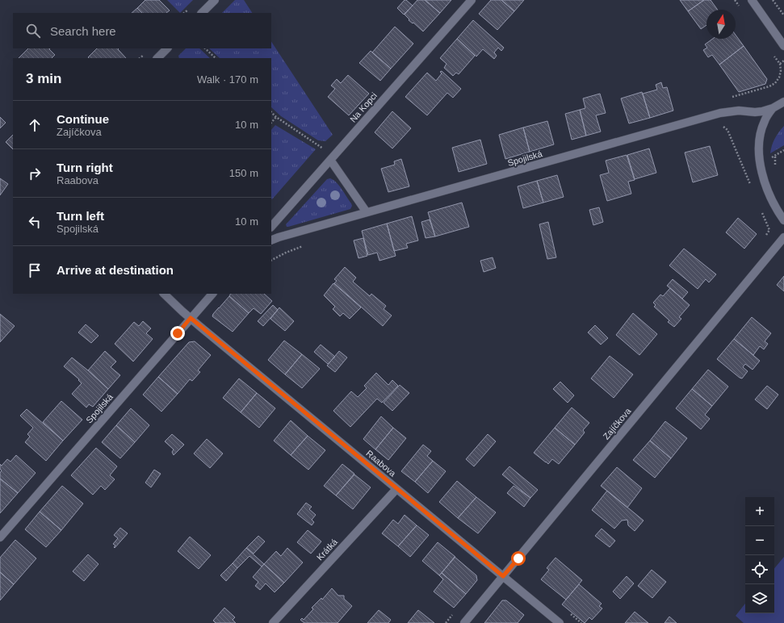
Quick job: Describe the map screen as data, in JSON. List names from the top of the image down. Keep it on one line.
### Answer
{"streets":{"street":["Na Kopci","Spojilská","Zajíčkova","Raabova","Krátká"]},"crossings":[["Spojilská","Raabova"],["Zajíčkova","Raabova"],["Raabova","Krátká"]],"north":"top","page":{"search":"Search here","heading":["3 min","Walk · 170 m"],"list":[["Continue","Zajíčkova","10 m"],["Turn right","Raabova","150 m"],["Turn left","Spojilská","10 m"],"Arrive at destination"],"map_buttons":["+","−"]}}
